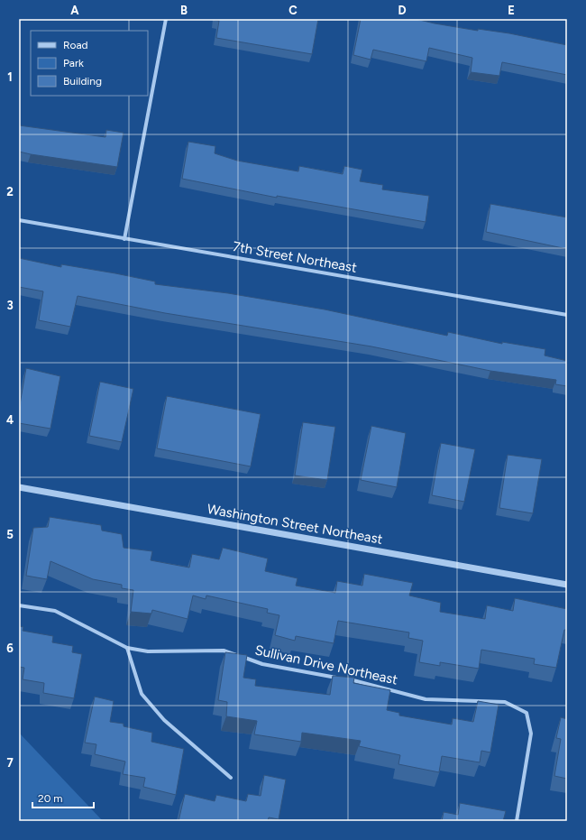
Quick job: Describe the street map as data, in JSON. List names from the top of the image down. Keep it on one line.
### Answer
{"streets":{"street":["7th Street Northeast","Washington Street Northeast","Sullivan Drive Northeast"]},"legend":["Road","Park","Building"],"scale_bar":"20 m","grid":{"columns":["A","B","C","D","E"],"rows":["1","2","3","4","5","6","7"]}}
